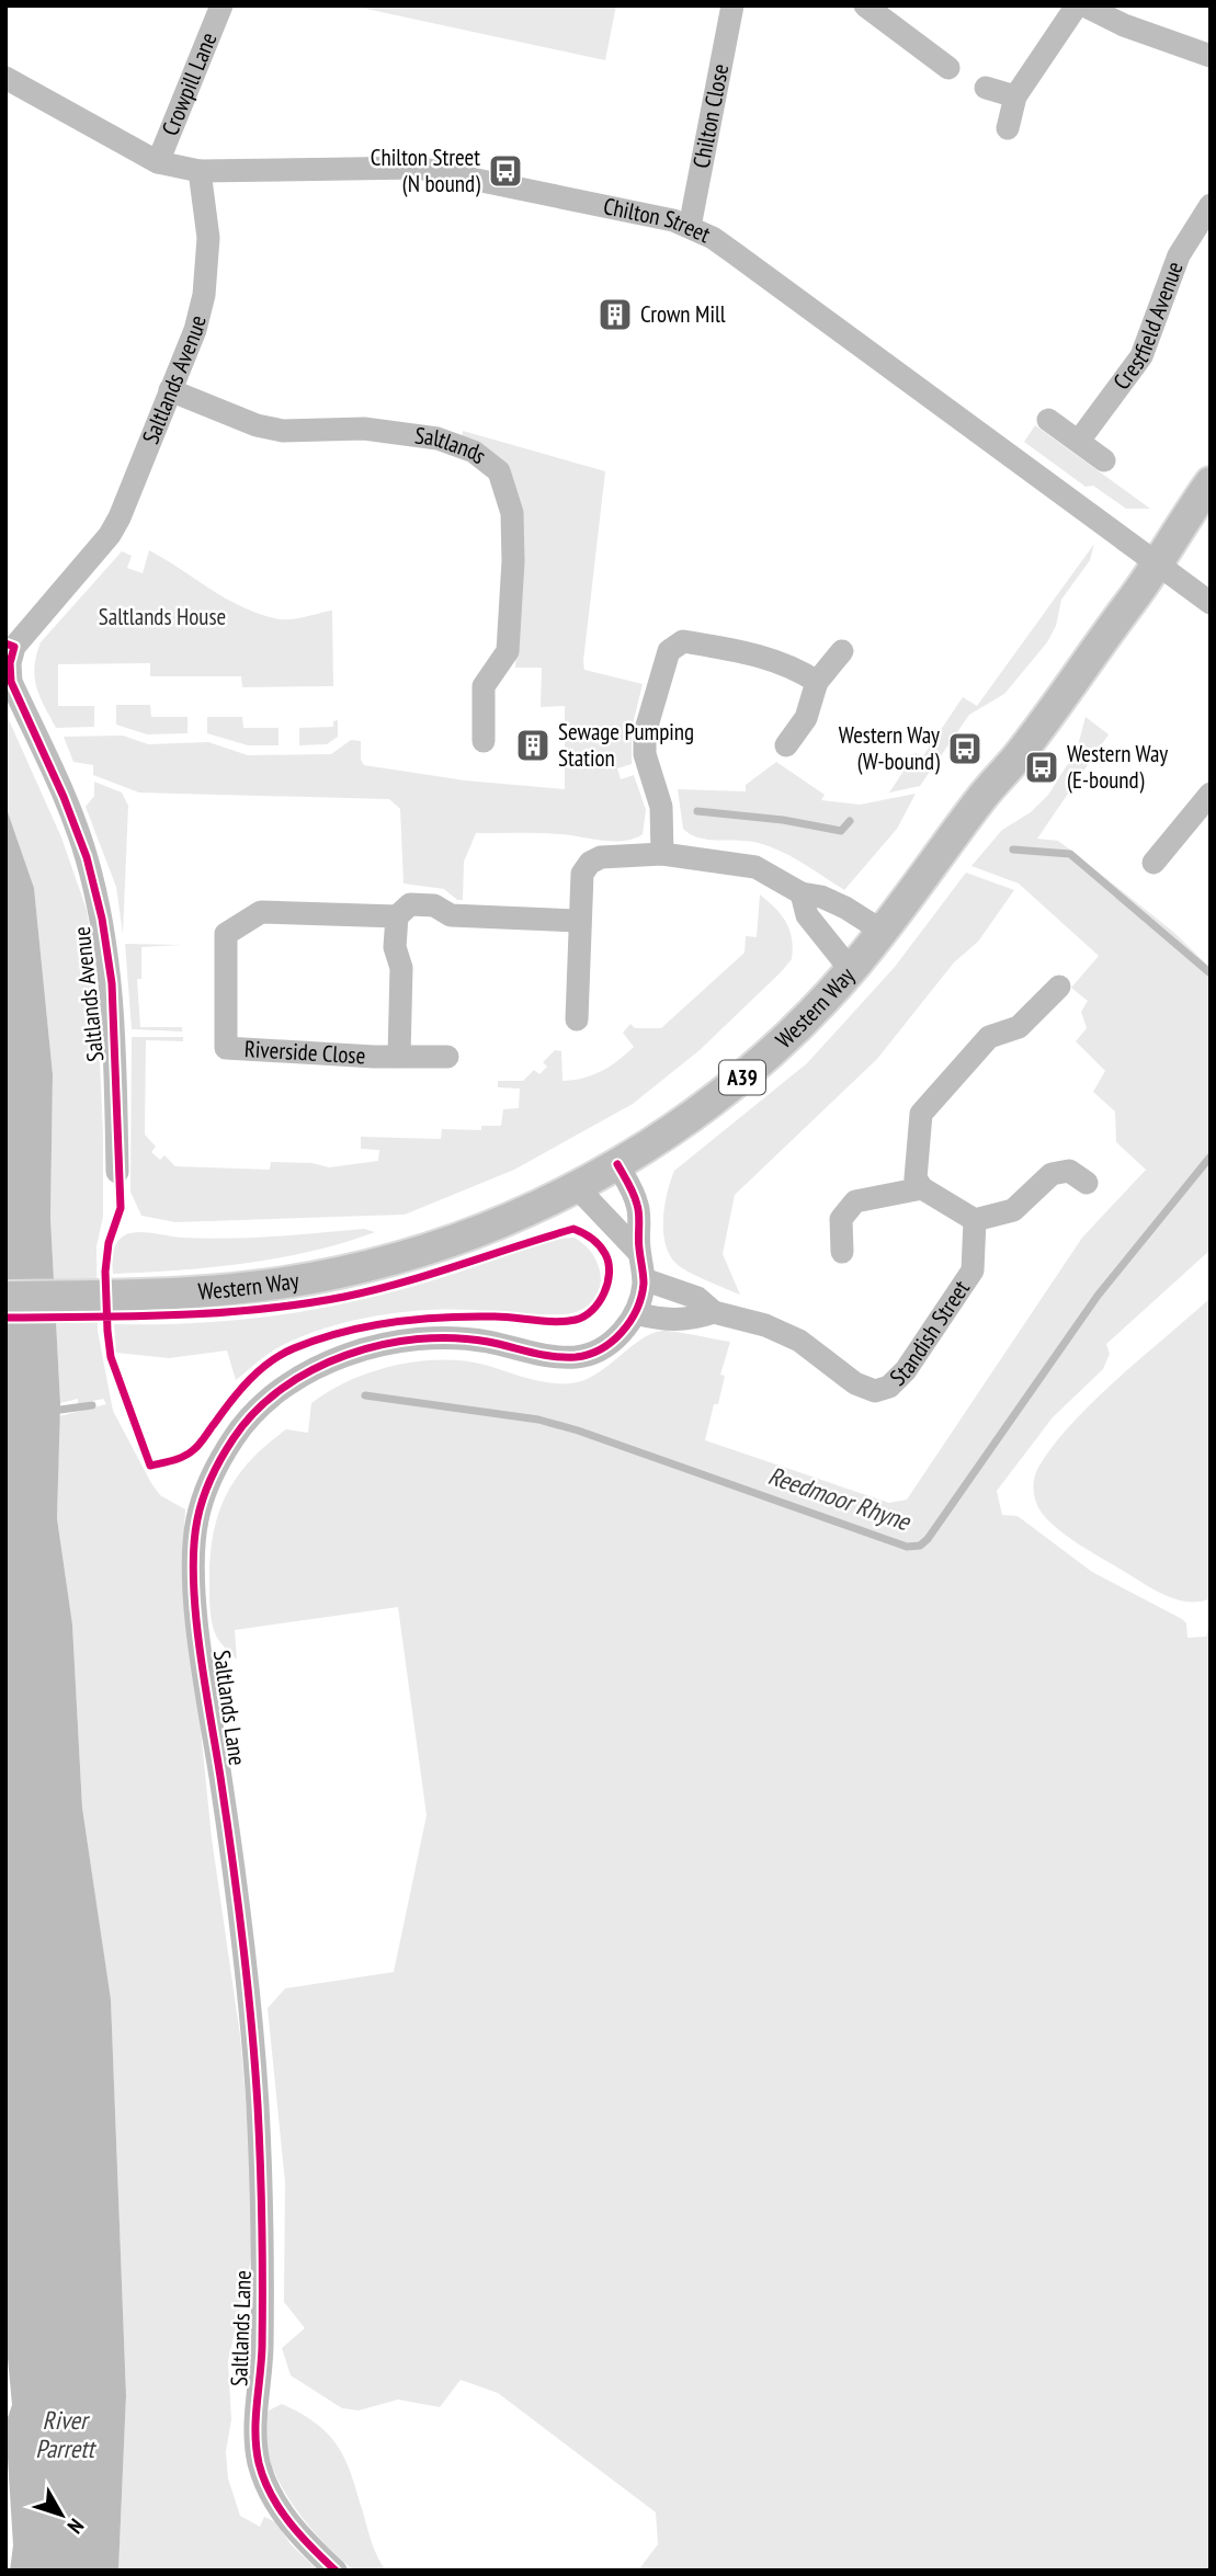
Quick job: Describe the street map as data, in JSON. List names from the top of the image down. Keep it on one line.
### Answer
{"streets":{"main road":["Western Way","A39"],"street":["Crowpill Lane","Chilton Close","Chilton Street","Crestfield Avenue","Saltlands Avenue","Saltlands","Riverside Close","Standish Street","Saltlands Lane"]},"crossings":[["Crowpill Lane","Chilton Street"],["Chilton Close","Chilton Street"],["Chilton Street","Saltlands Avenue"],["Chilton Street","Western Way"],["Saltlands Avenue","Saltlands"],["Western Way","Saltlands Lane"],["Standish Street","Saltlands Lane"]],"water":["Reedmoor Rhyne","River Parrett"],"parks":["Saltlands House"],"places":{"bus stop":["Chilton Street (N bound)","Western Way (W-bound)","Western Way (E-bound)"],"building":["Crown Mill","Sewage Pumping Station"]},"north":"bottom right"}
